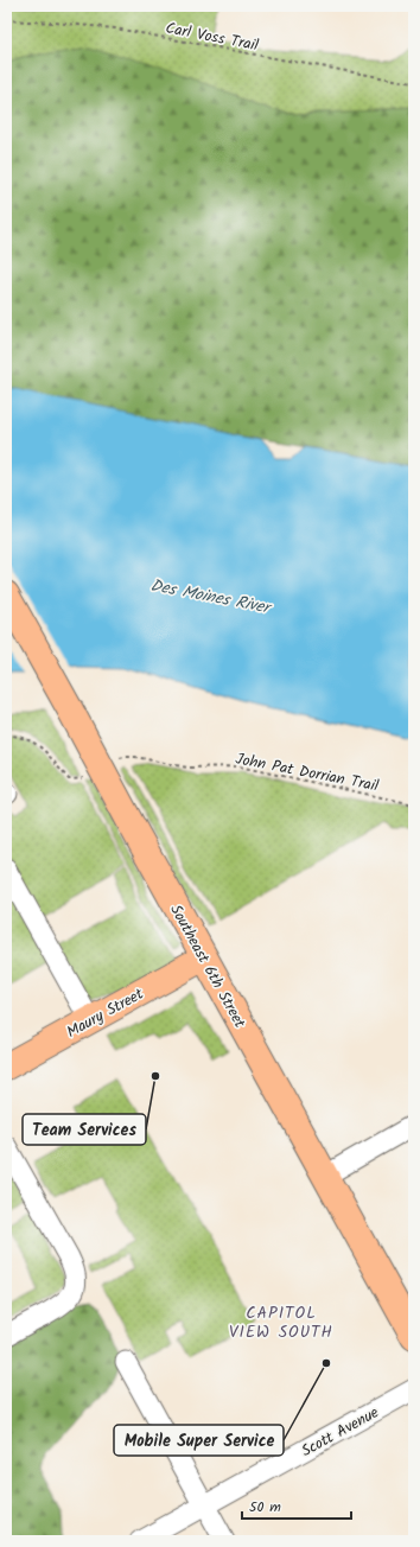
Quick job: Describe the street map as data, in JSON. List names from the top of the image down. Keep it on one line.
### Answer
{"streets":{"main road":["Southeast 6th Street","Maury Street"],"street":["Scott Avenue"],"path":["Carl Voss Trail","John Pat Dorrian Trail"]},"crossings":[["Southeast 6th Street","Maury Street"]],"districts":["CAPITOL VIEW SOUTH"],"water":["Des Moines River"],"places":["Team Services","Mobile Super Service"],"scale_bar":"50 m"}
